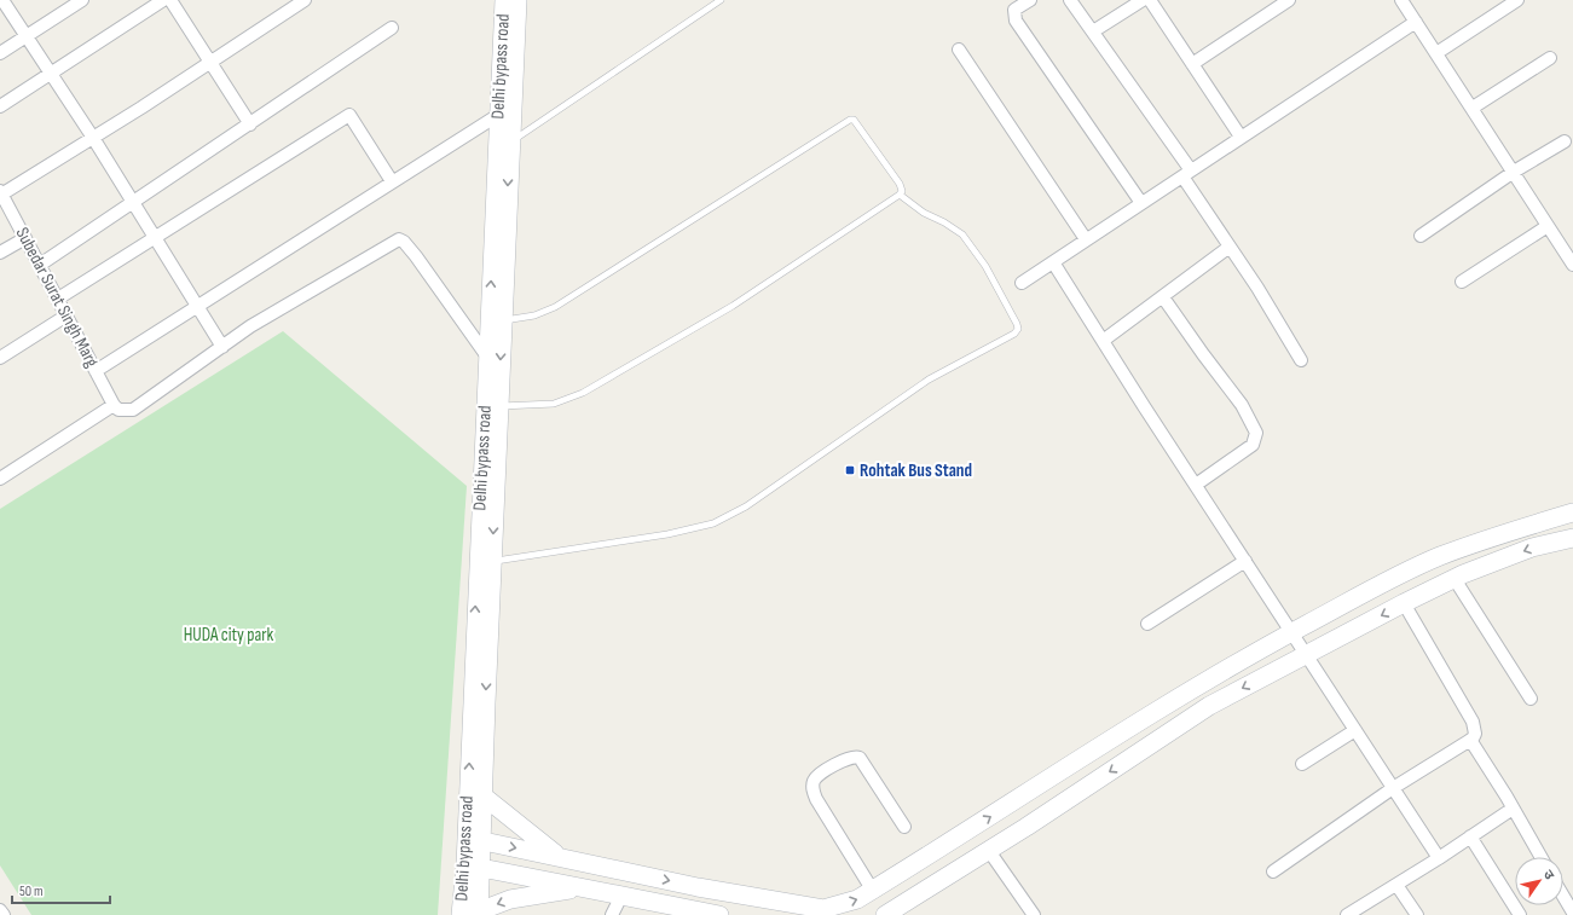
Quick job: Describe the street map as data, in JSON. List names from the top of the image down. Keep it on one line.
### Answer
{"streets":{"main road":["Delhi bypass road"],"street":["Subedar Surat Singh Marg"]},"parks":["HUDA city park"],"places":{"transit":["Rohtak Bus Stand"]},"scale_bar":"50 m","north":"top right"}
